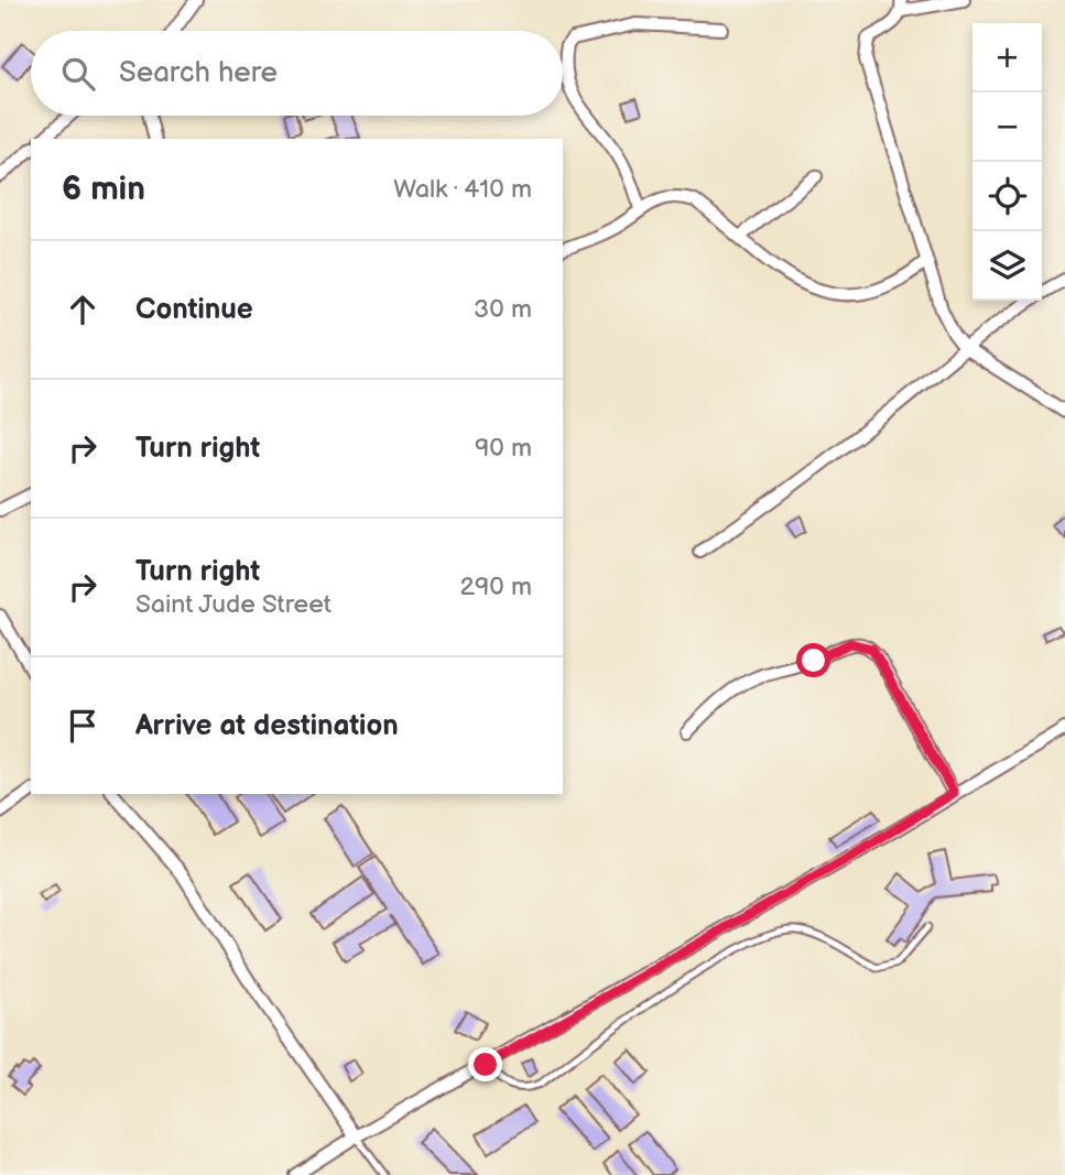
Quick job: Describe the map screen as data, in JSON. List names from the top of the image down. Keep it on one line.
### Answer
{"page":{"map_buttons":["+","−"],"search":"Search here","heading":["6 min","Walk · 410 m"],"list":[["Continue","30 m"],["Turn right","90 m"],["Turn right","Saint Jude Street","290 m"],"Arrive at destination"]}}
